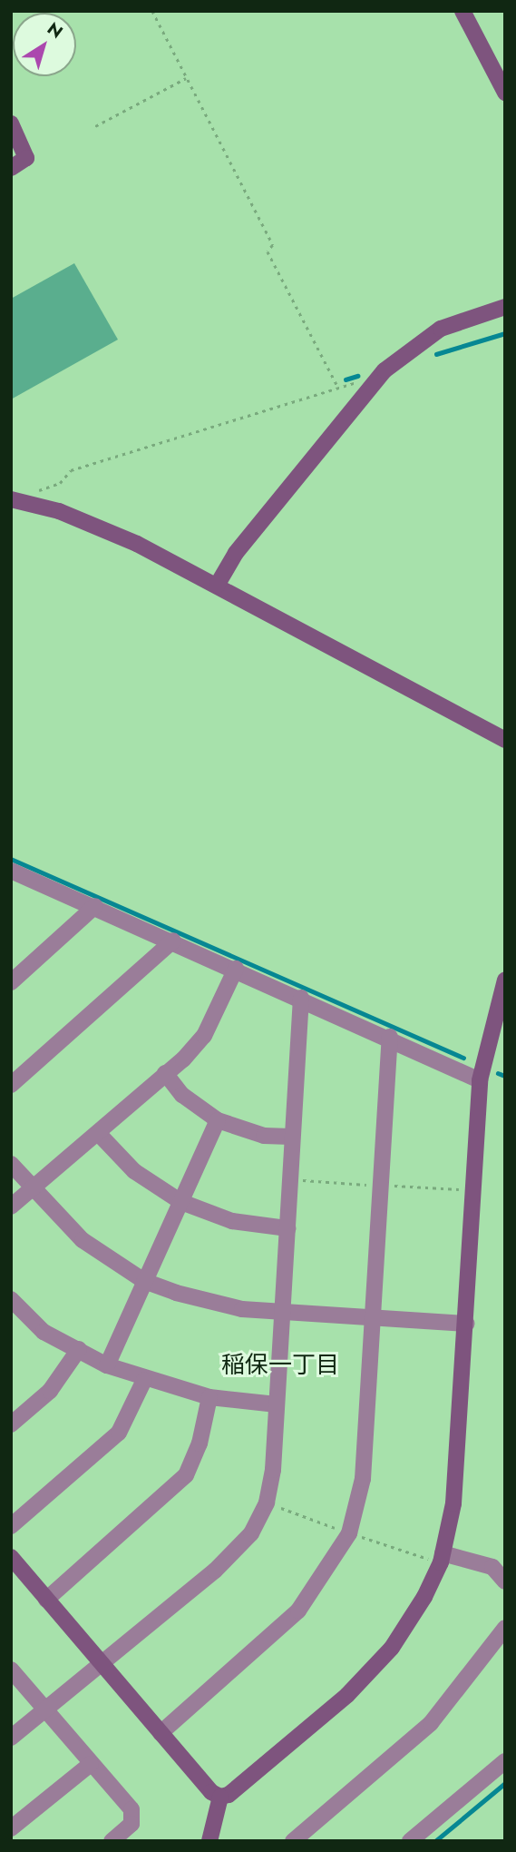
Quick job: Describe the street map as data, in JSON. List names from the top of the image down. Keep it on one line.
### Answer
{"districts":["稲保一丁目"],"north":"top right"}
